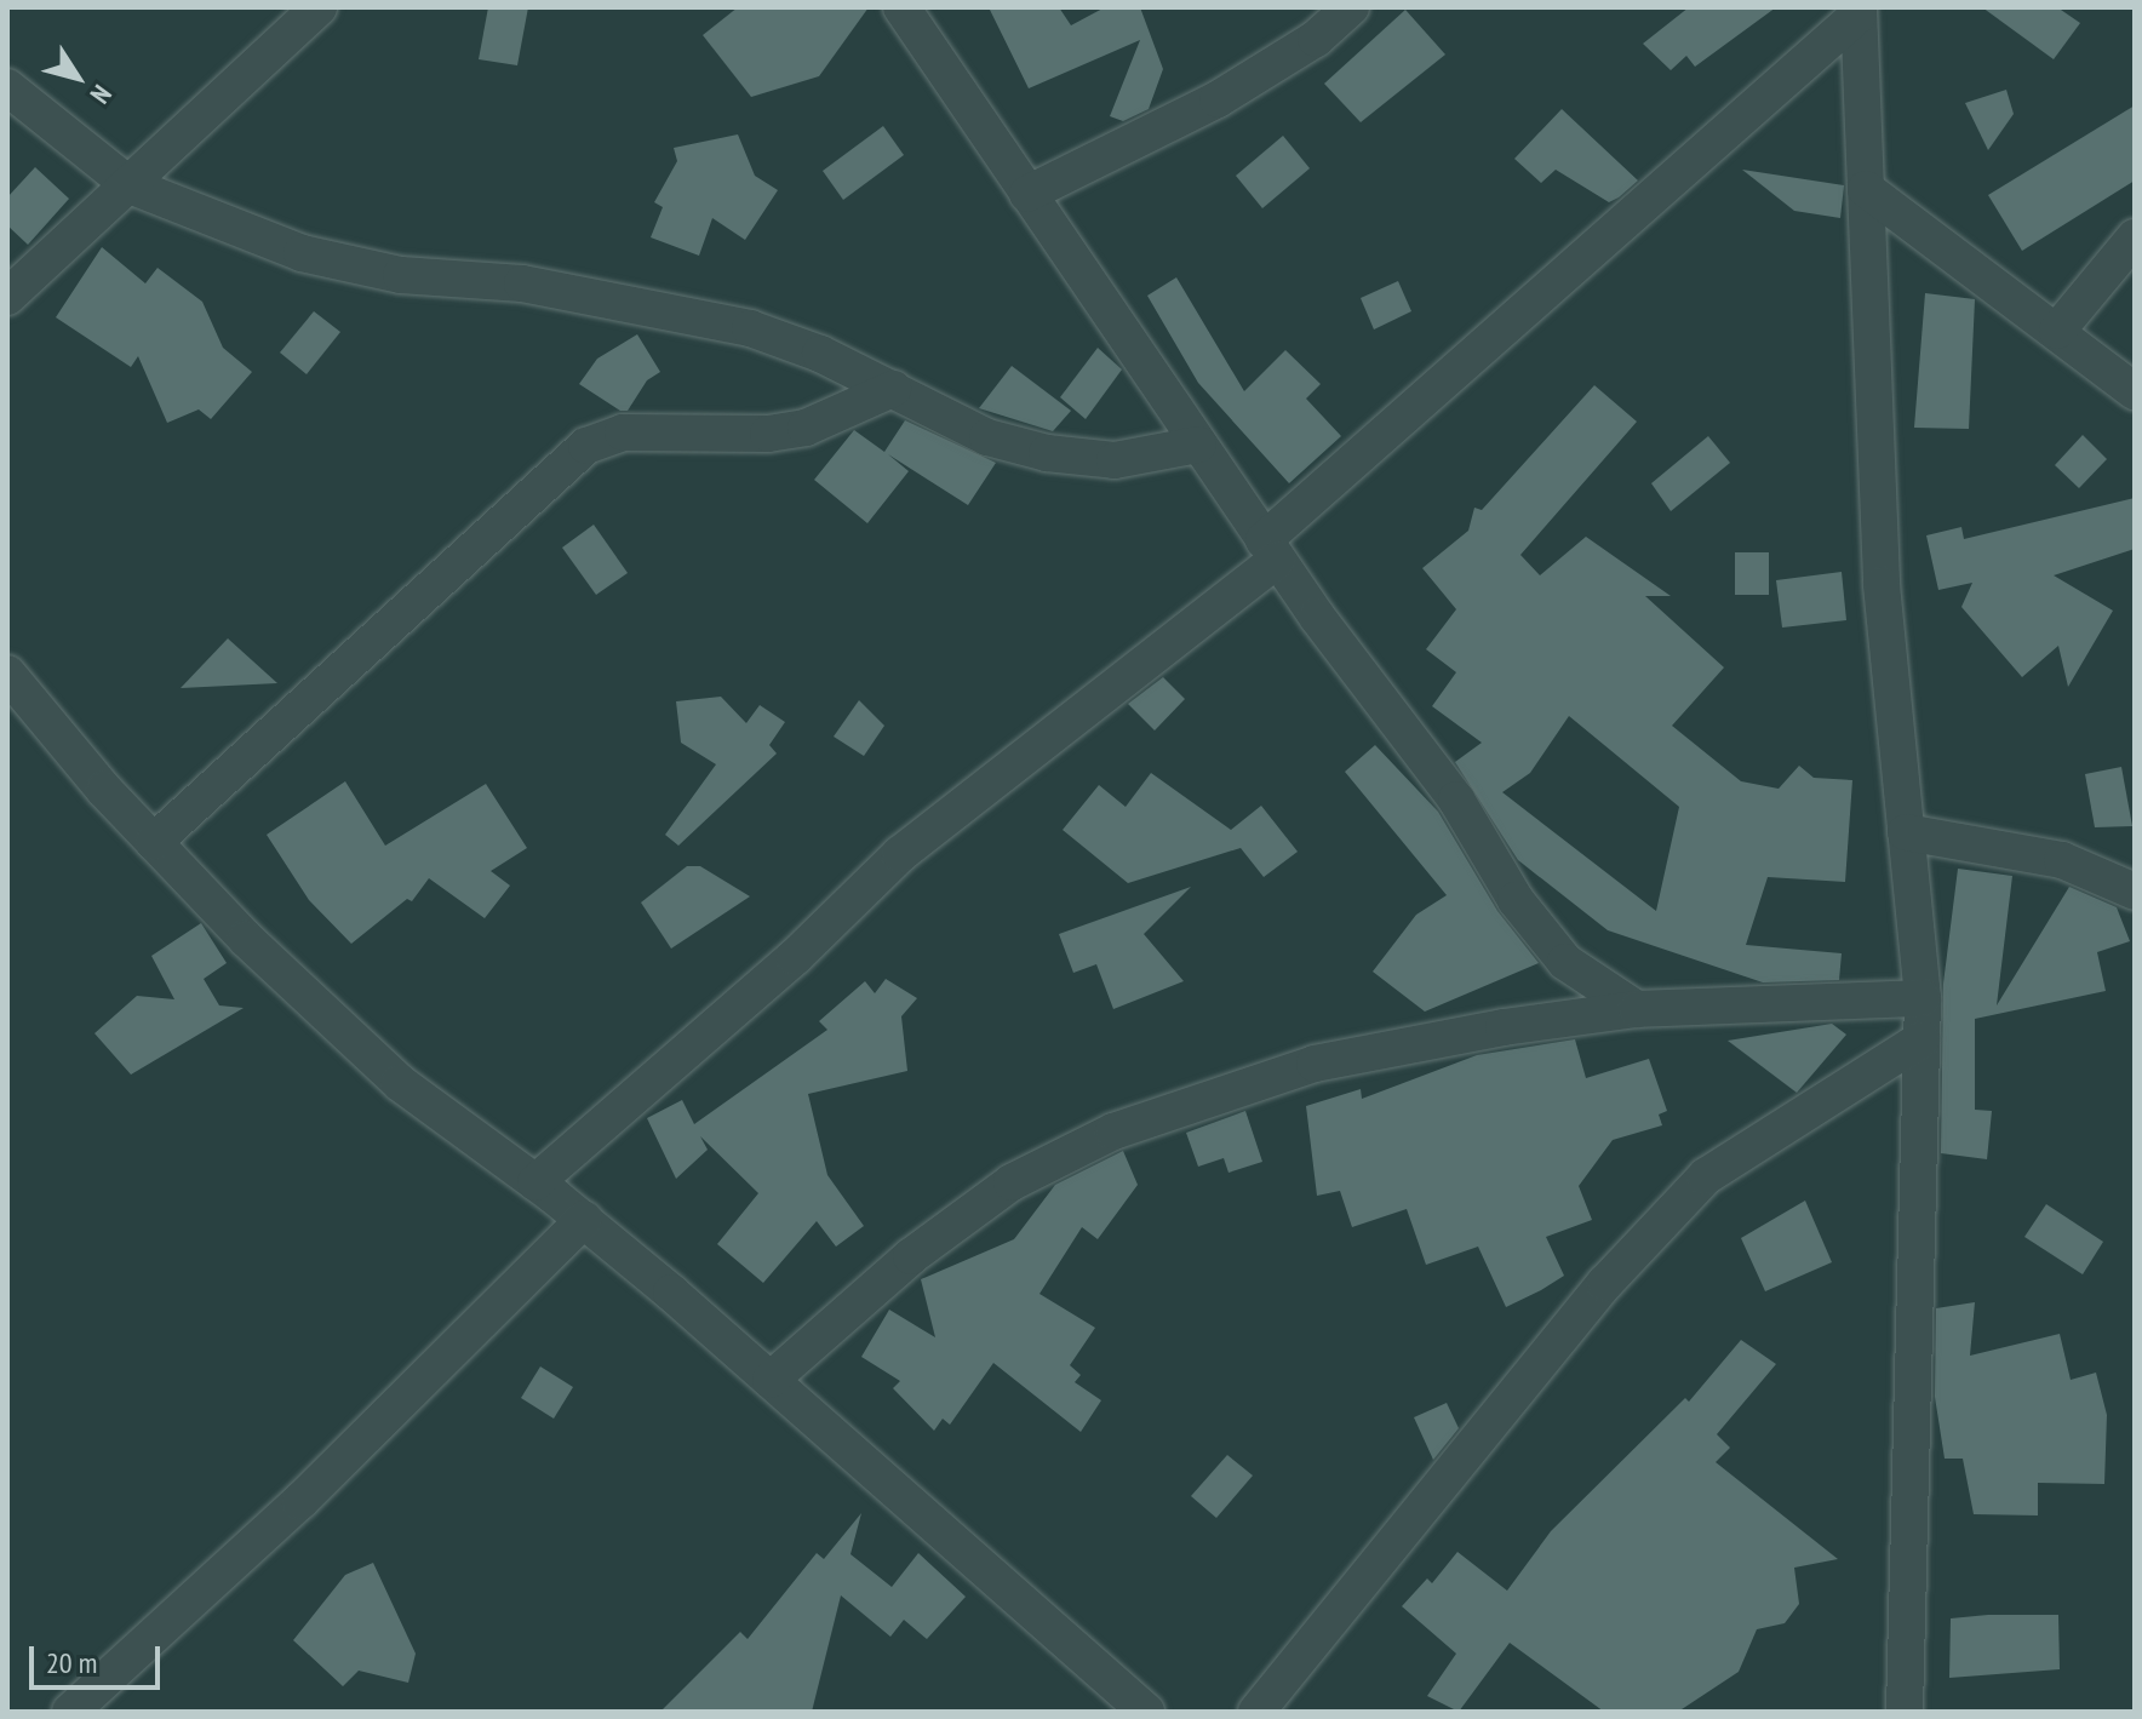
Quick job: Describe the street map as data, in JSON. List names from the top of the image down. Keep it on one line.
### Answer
{"scale_bar":"20 m","north":"bottom right"}
